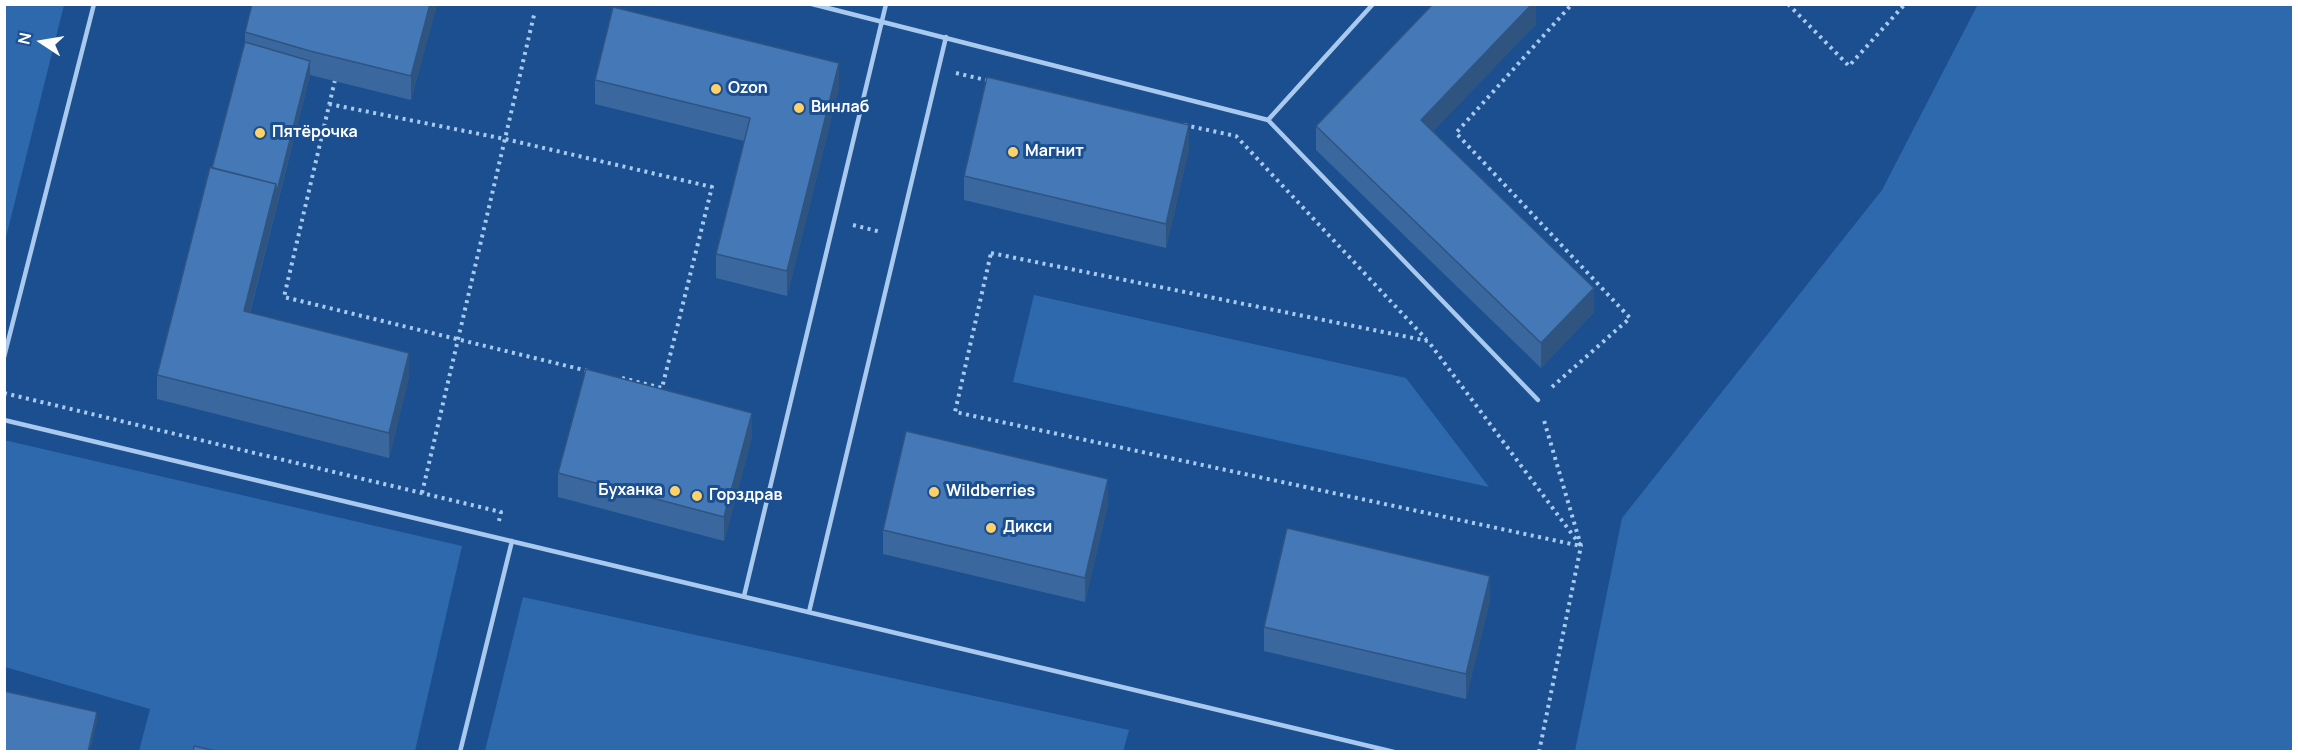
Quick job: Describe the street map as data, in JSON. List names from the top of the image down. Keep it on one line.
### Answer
{"places":["Ozon","Винлаб","Пятёрочка","Магнит","Буханка","Wildberries","Горздрав","Дикси"],"north":"left"}
